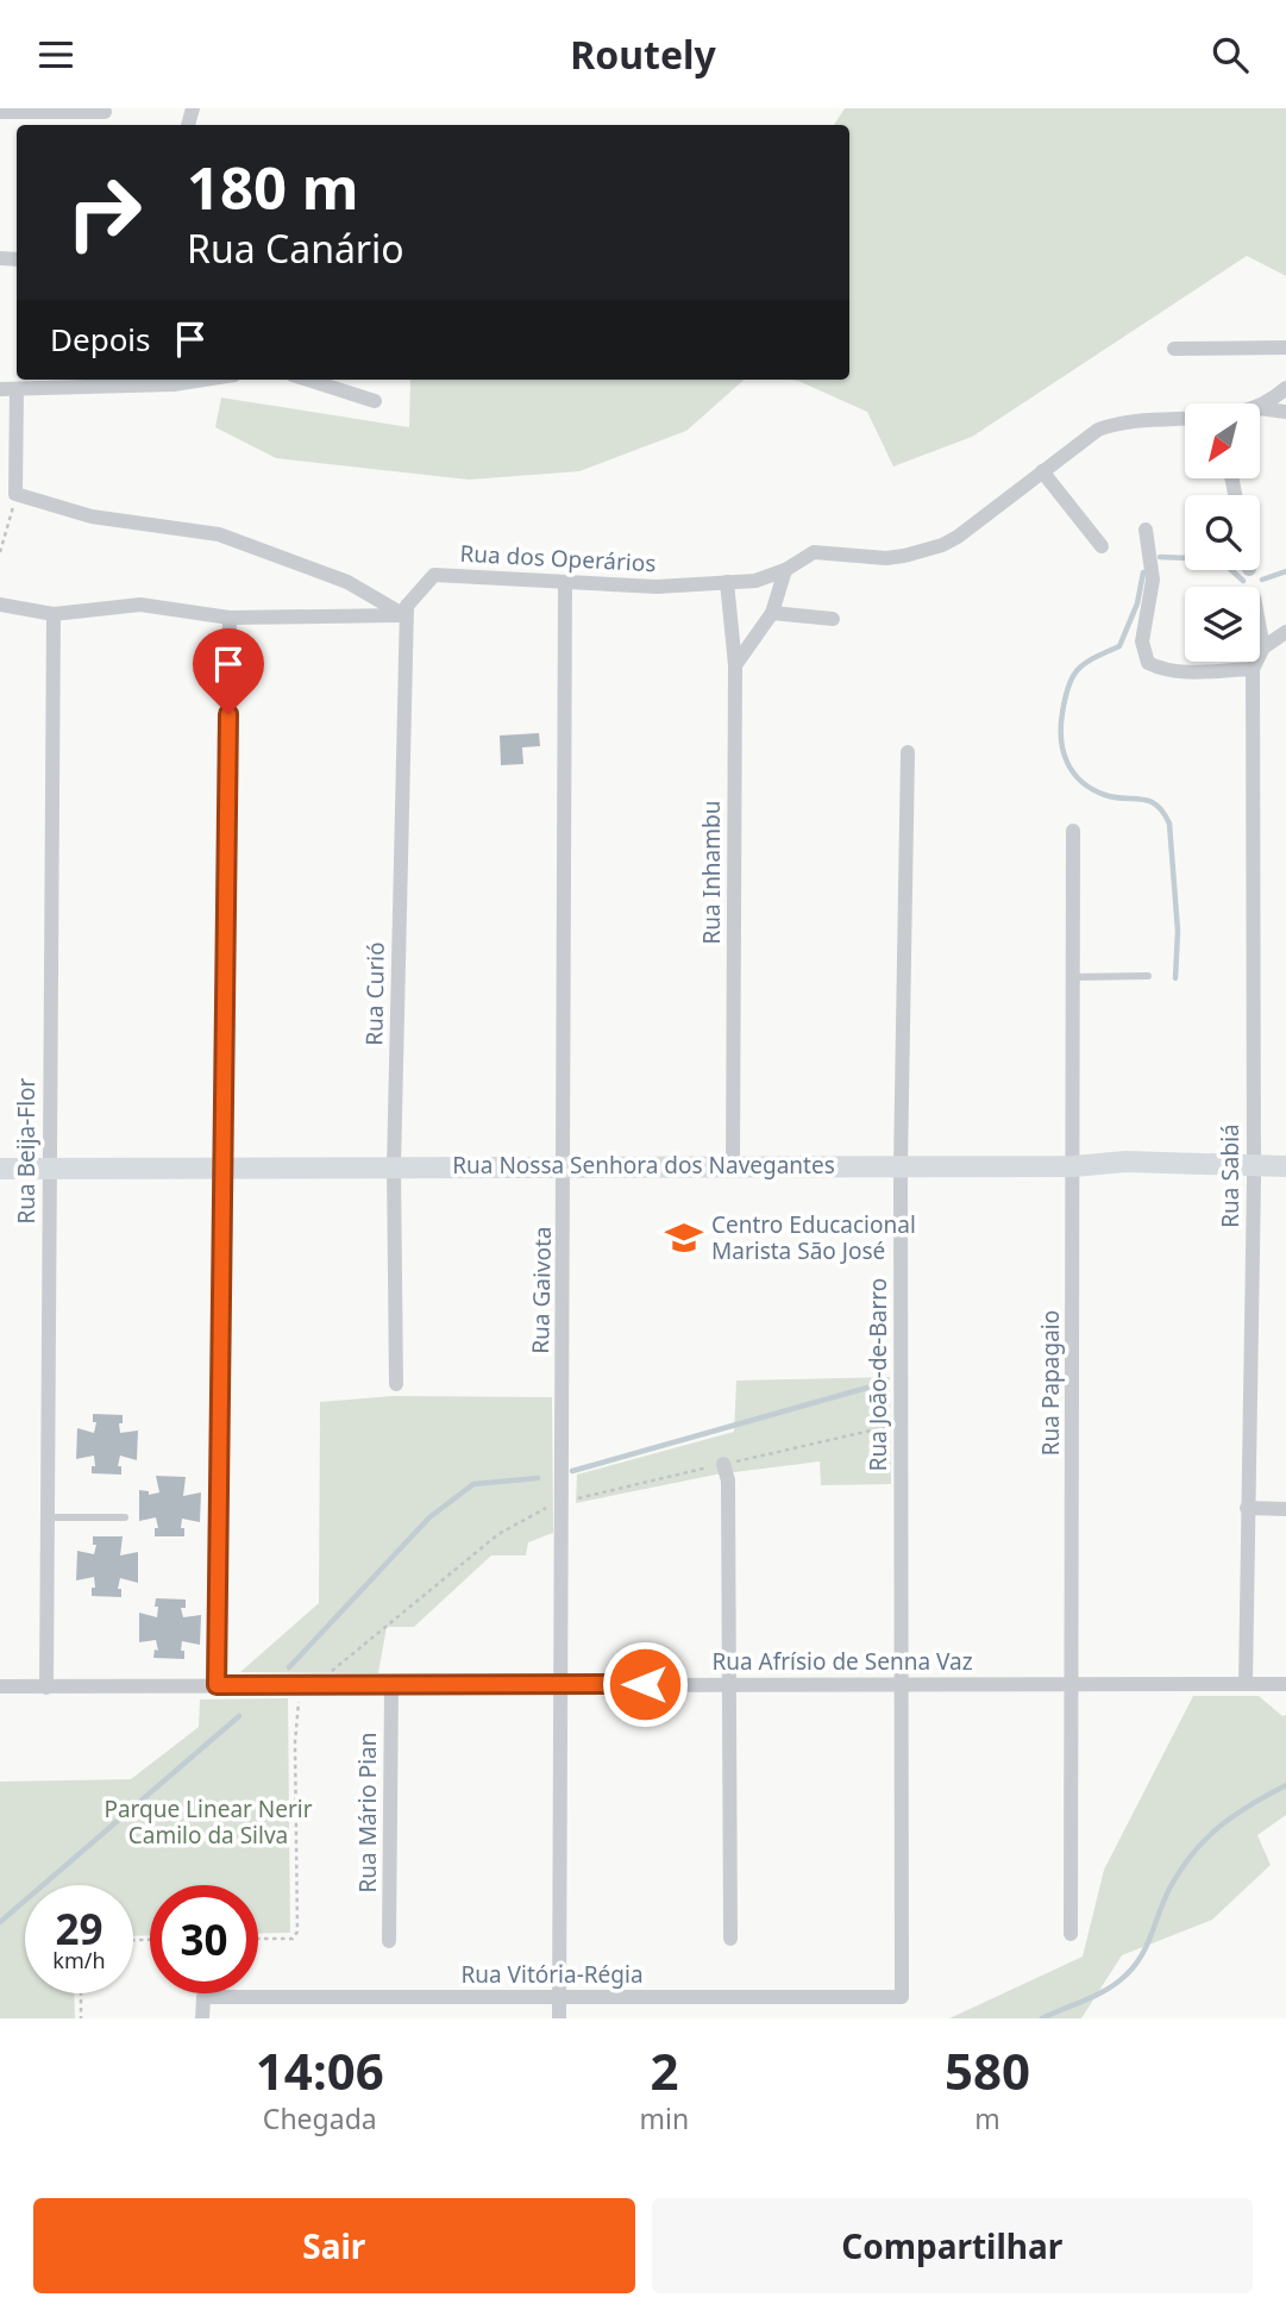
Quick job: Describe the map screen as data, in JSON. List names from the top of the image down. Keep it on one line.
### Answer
{"streets":{"street":["Rua dos Operários","Rua Inhambu","Rua Curió","Rua Beija-Flor","Rua Nossa Senhora dos Navegantes","Rua Sabiá","Rua Gaivota","Rua João-de-Barro","Rua Papagaio","Rua Afrísio de Senna Vaz","Rua Mário Pian","Rua Vitória-Régia"]},"crossings":[["Rua dos Operários","Rua Inhambu"],["Rua dos Operários","Rua Curió"],["Rua dos Operários","Rua Gaivota"],["Rua Inhambu","Rua Nossa Senhora dos Navegantes"],["Rua Curió","Rua Nossa Senhora dos Navegantes"],["Rua Beija-Flor","Rua Nossa Senhora dos Navegantes"],["Rua Beija-Flor","Rua Afrísio de Senna Vaz"],["Rua Nossa Senhora dos Navegantes","Rua Sabiá"],["Rua Nossa Senhora dos Navegantes","Rua Gaivota"],["Rua Nossa Senhora dos Navegantes","Rua João-de-Barro"],["Rua Nossa Senhora dos Navegantes","Rua Papagaio"],["Rua Sabiá","Rua Afrísio de Senna Vaz"],["Rua Gaivota","Rua Afrísio de Senna Vaz"],["Rua Gaivota","Rua Vitória-Régia"],["Rua João-de-Barro","Rua Afrísio de Senna Vaz"],["Rua João-de-Barro","Rua Vitória-Régia"],["Rua Papagaio","Rua Afrísio de Senna Vaz"],["Rua Afrísio de Senna Vaz","Rua Mário Pian"]],"parks":["Parque Linear Nerir Camilo da Silva"],"places":{"school or university":["Centro Educacional Marista São José"]},"north":"bottom left","page":{"header":"Routely","turn":["180 m","Rua Canário"],"then":"Depois","speed":"29 km/h","limit":"30","eta":["14:06","Chegada","2","min","580","m"],"buttons":["Sair","Compartilhar"]}}
